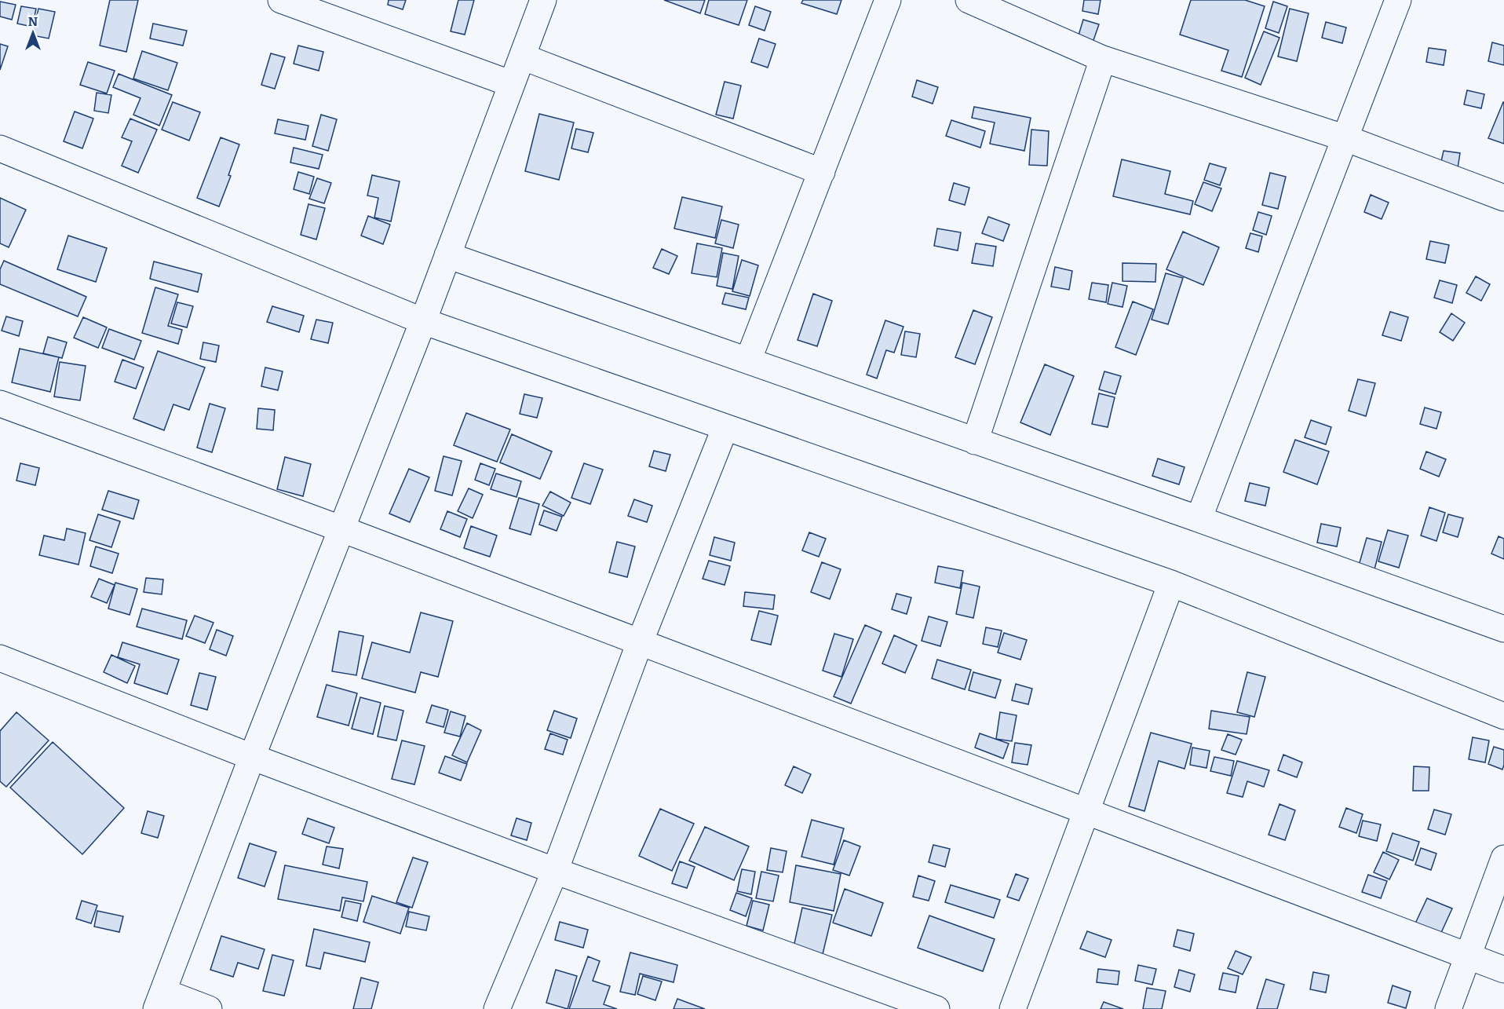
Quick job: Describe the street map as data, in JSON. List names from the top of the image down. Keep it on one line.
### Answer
{"north":"top"}
